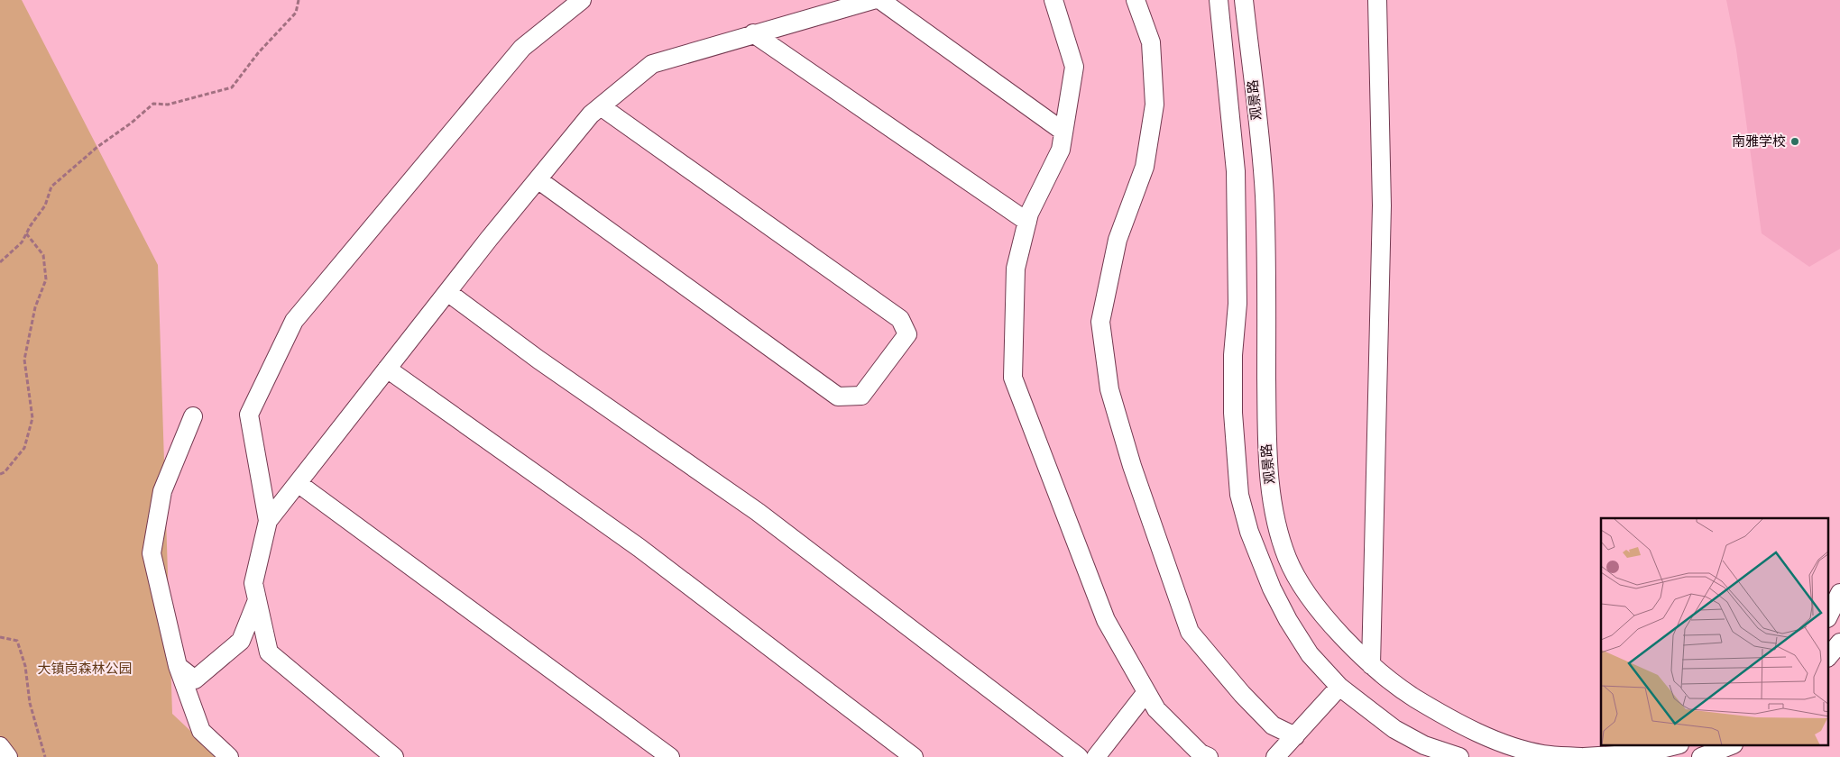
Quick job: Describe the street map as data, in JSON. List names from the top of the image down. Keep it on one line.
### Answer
{"streets":{"street":["观景路"]},"parks":["大镇岗森林公园"],"places":["南雅学校"]}
